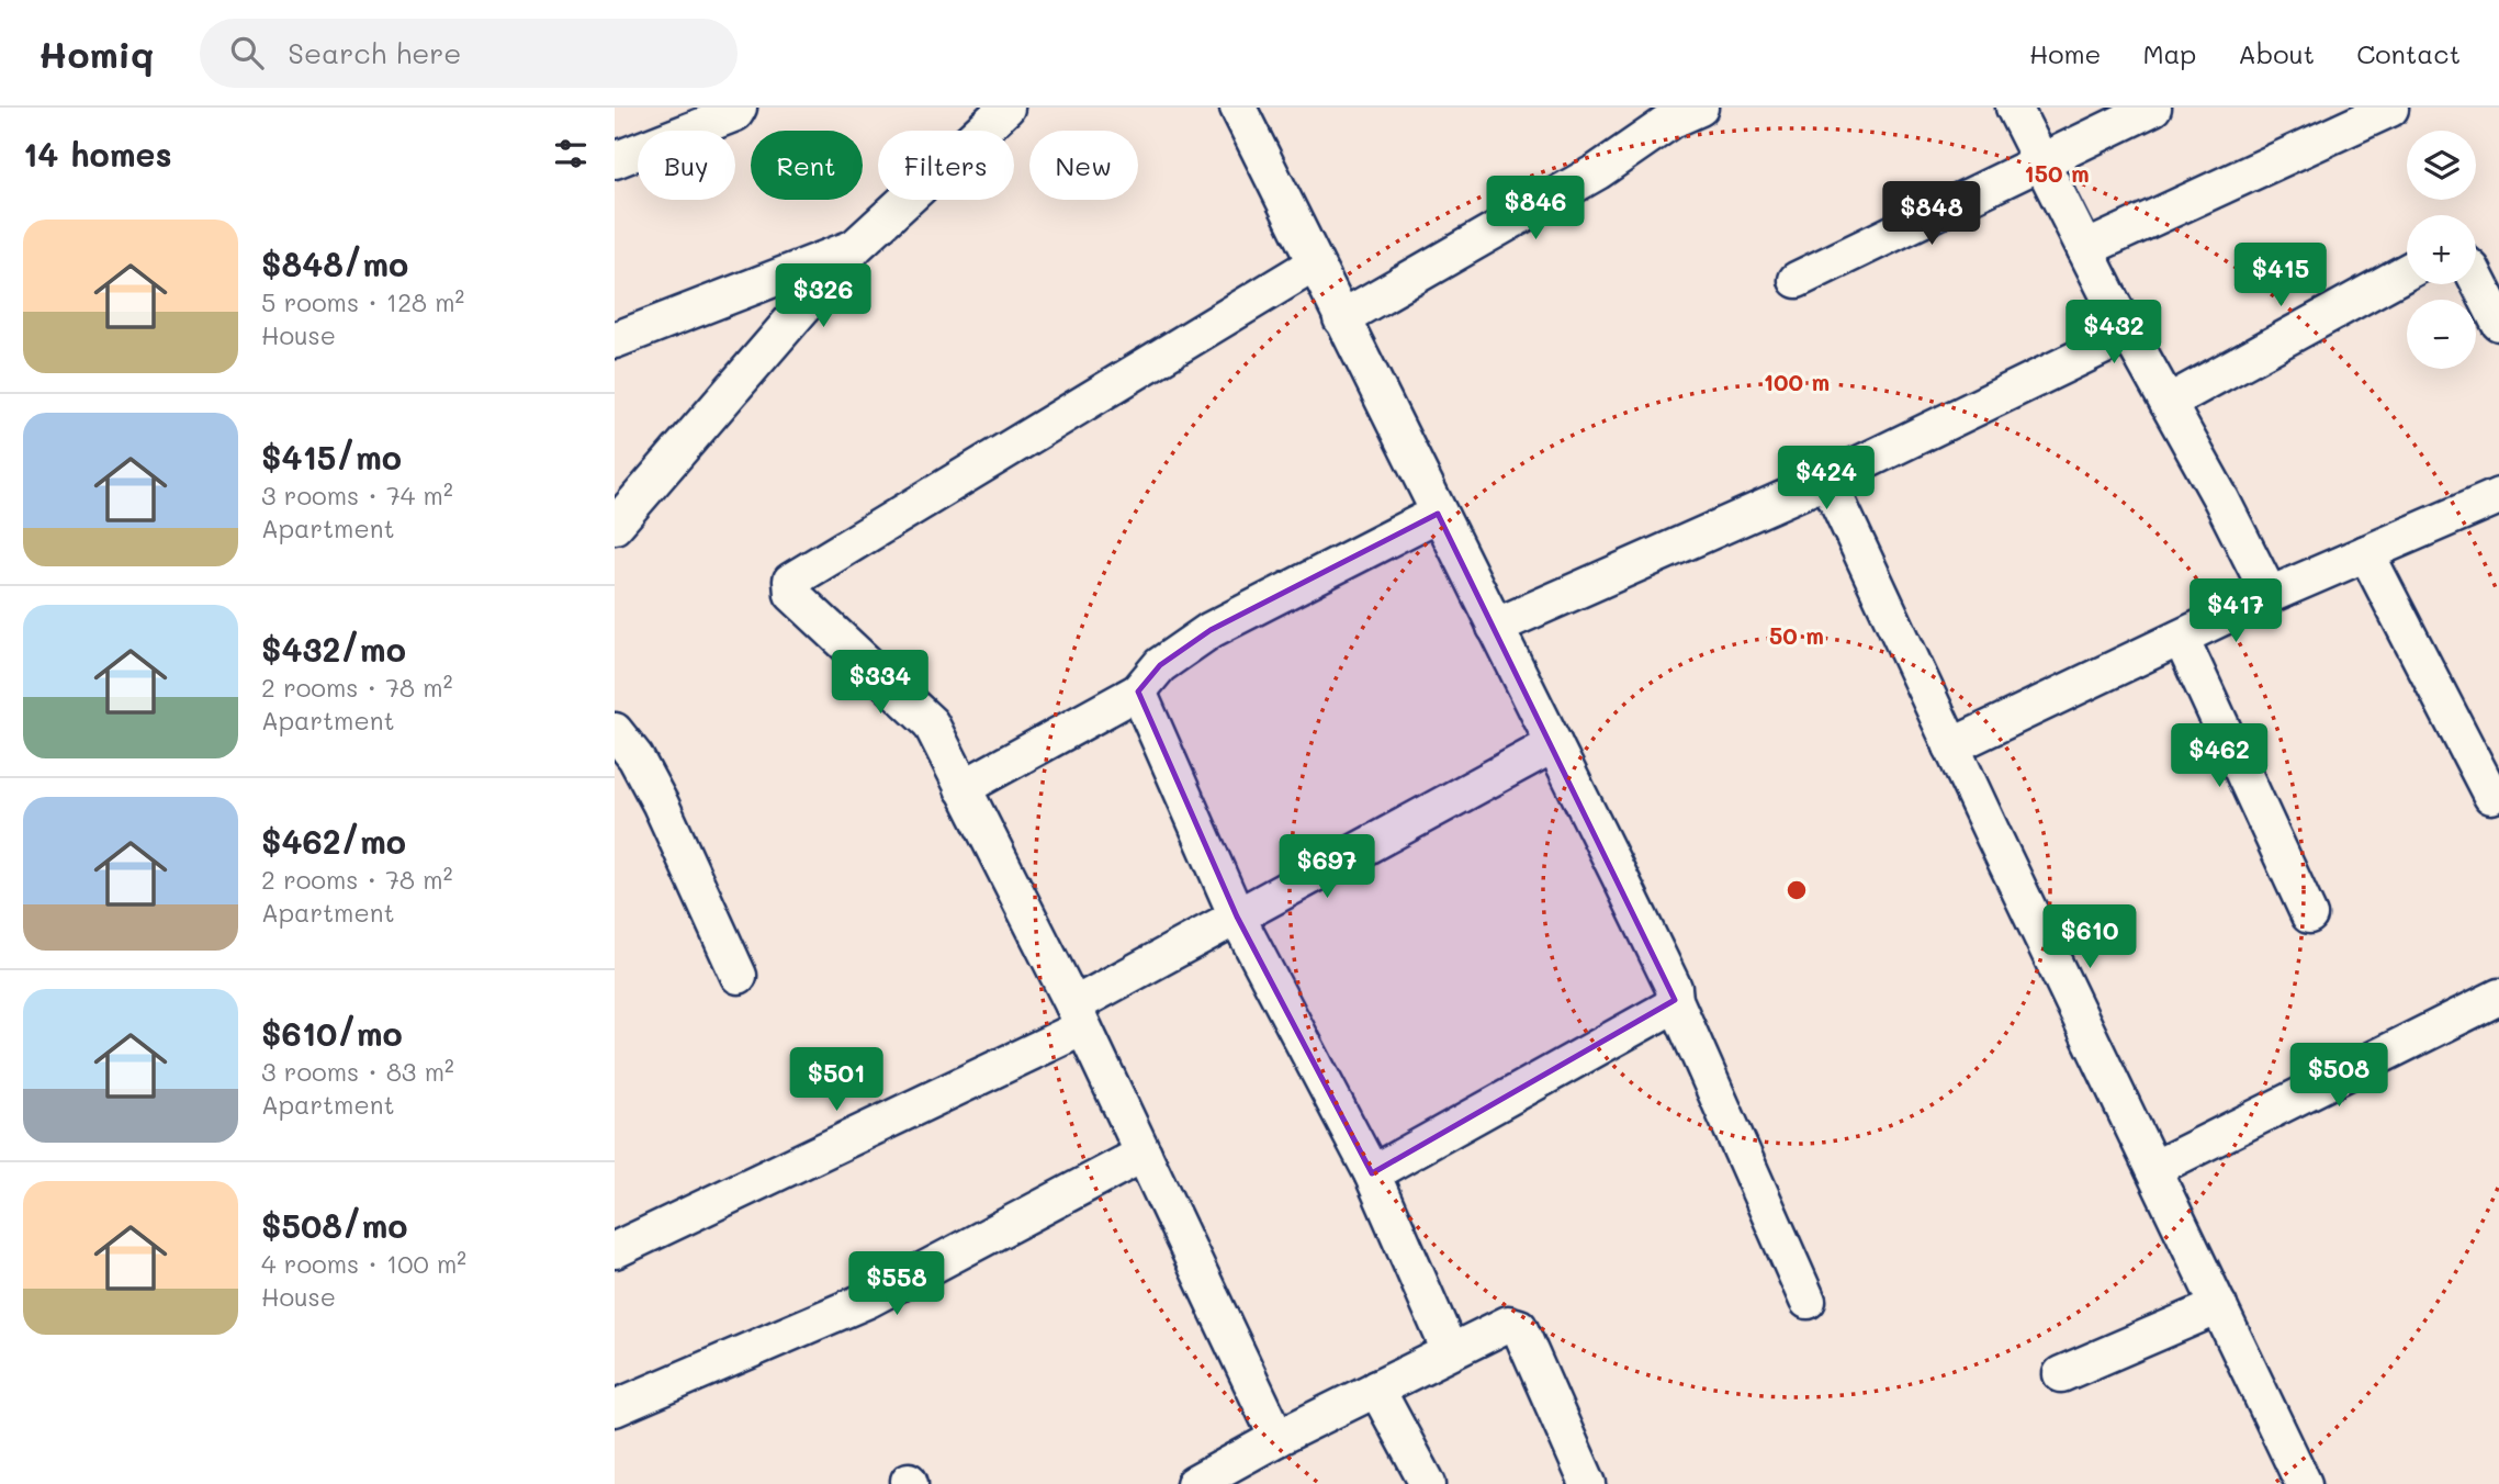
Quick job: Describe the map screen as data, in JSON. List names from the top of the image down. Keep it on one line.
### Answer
{"page":{"header":"Homiq","search":"Search here","nav":["Home","Map","About","Contact"],"heading":"14 homes","map_buttons":["+","−"],"chip":["Buy","Rent","Filters","New"],"price":["$846","$848","$415","$326","$432","$424","$417","$334","$462","$697","$610","$508","$501","$558"],"list":[{"name":"$848/mo","note":"5 rooms · 128 m² · House"},{"name":"$415/mo","note":"3 rooms · 74 m² · Apartment"},{"name":"$432/mo","note":"2 rooms · 78 m² · Apartment"},{"name":"$462/mo","note":"2 rooms · 78 m² · Apartment"},{"name":"$610/mo","note":"3 rooms · 83 m² · Apartment"},{"name":"$508/mo","note":"4 rooms · 100 m² · House"}]},"rings":["150 m","100 m","50 m"]}
